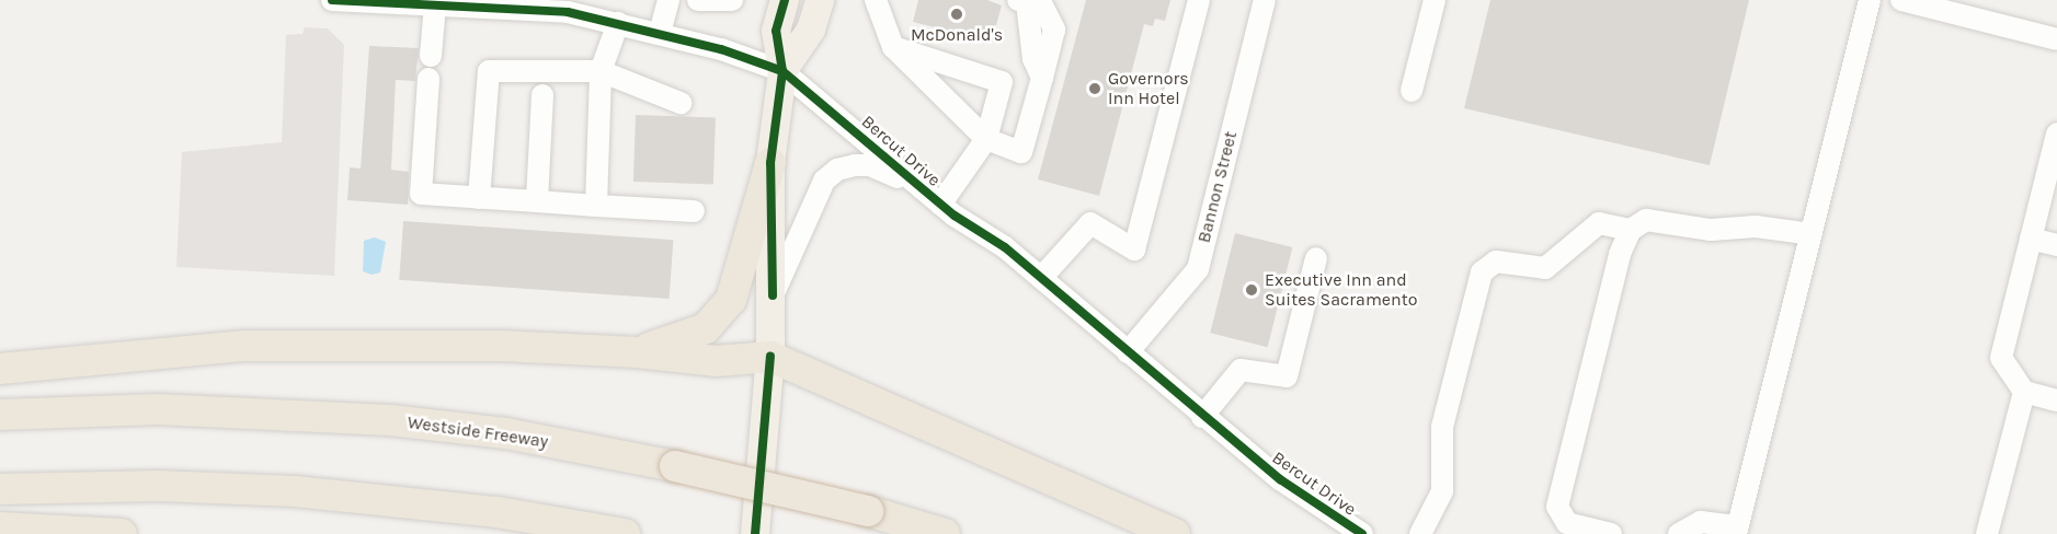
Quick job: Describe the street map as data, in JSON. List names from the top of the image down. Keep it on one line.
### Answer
{"streets":{"highway":["Westside Freeway"],"street":["Bercut Drive","Bannon Street"]},"crossings":[["Bercut Drive","Bannon Street"]],"places":["McDonald's","Governors Inn Hotel","Executive Inn and Suites Sacramento"]}
